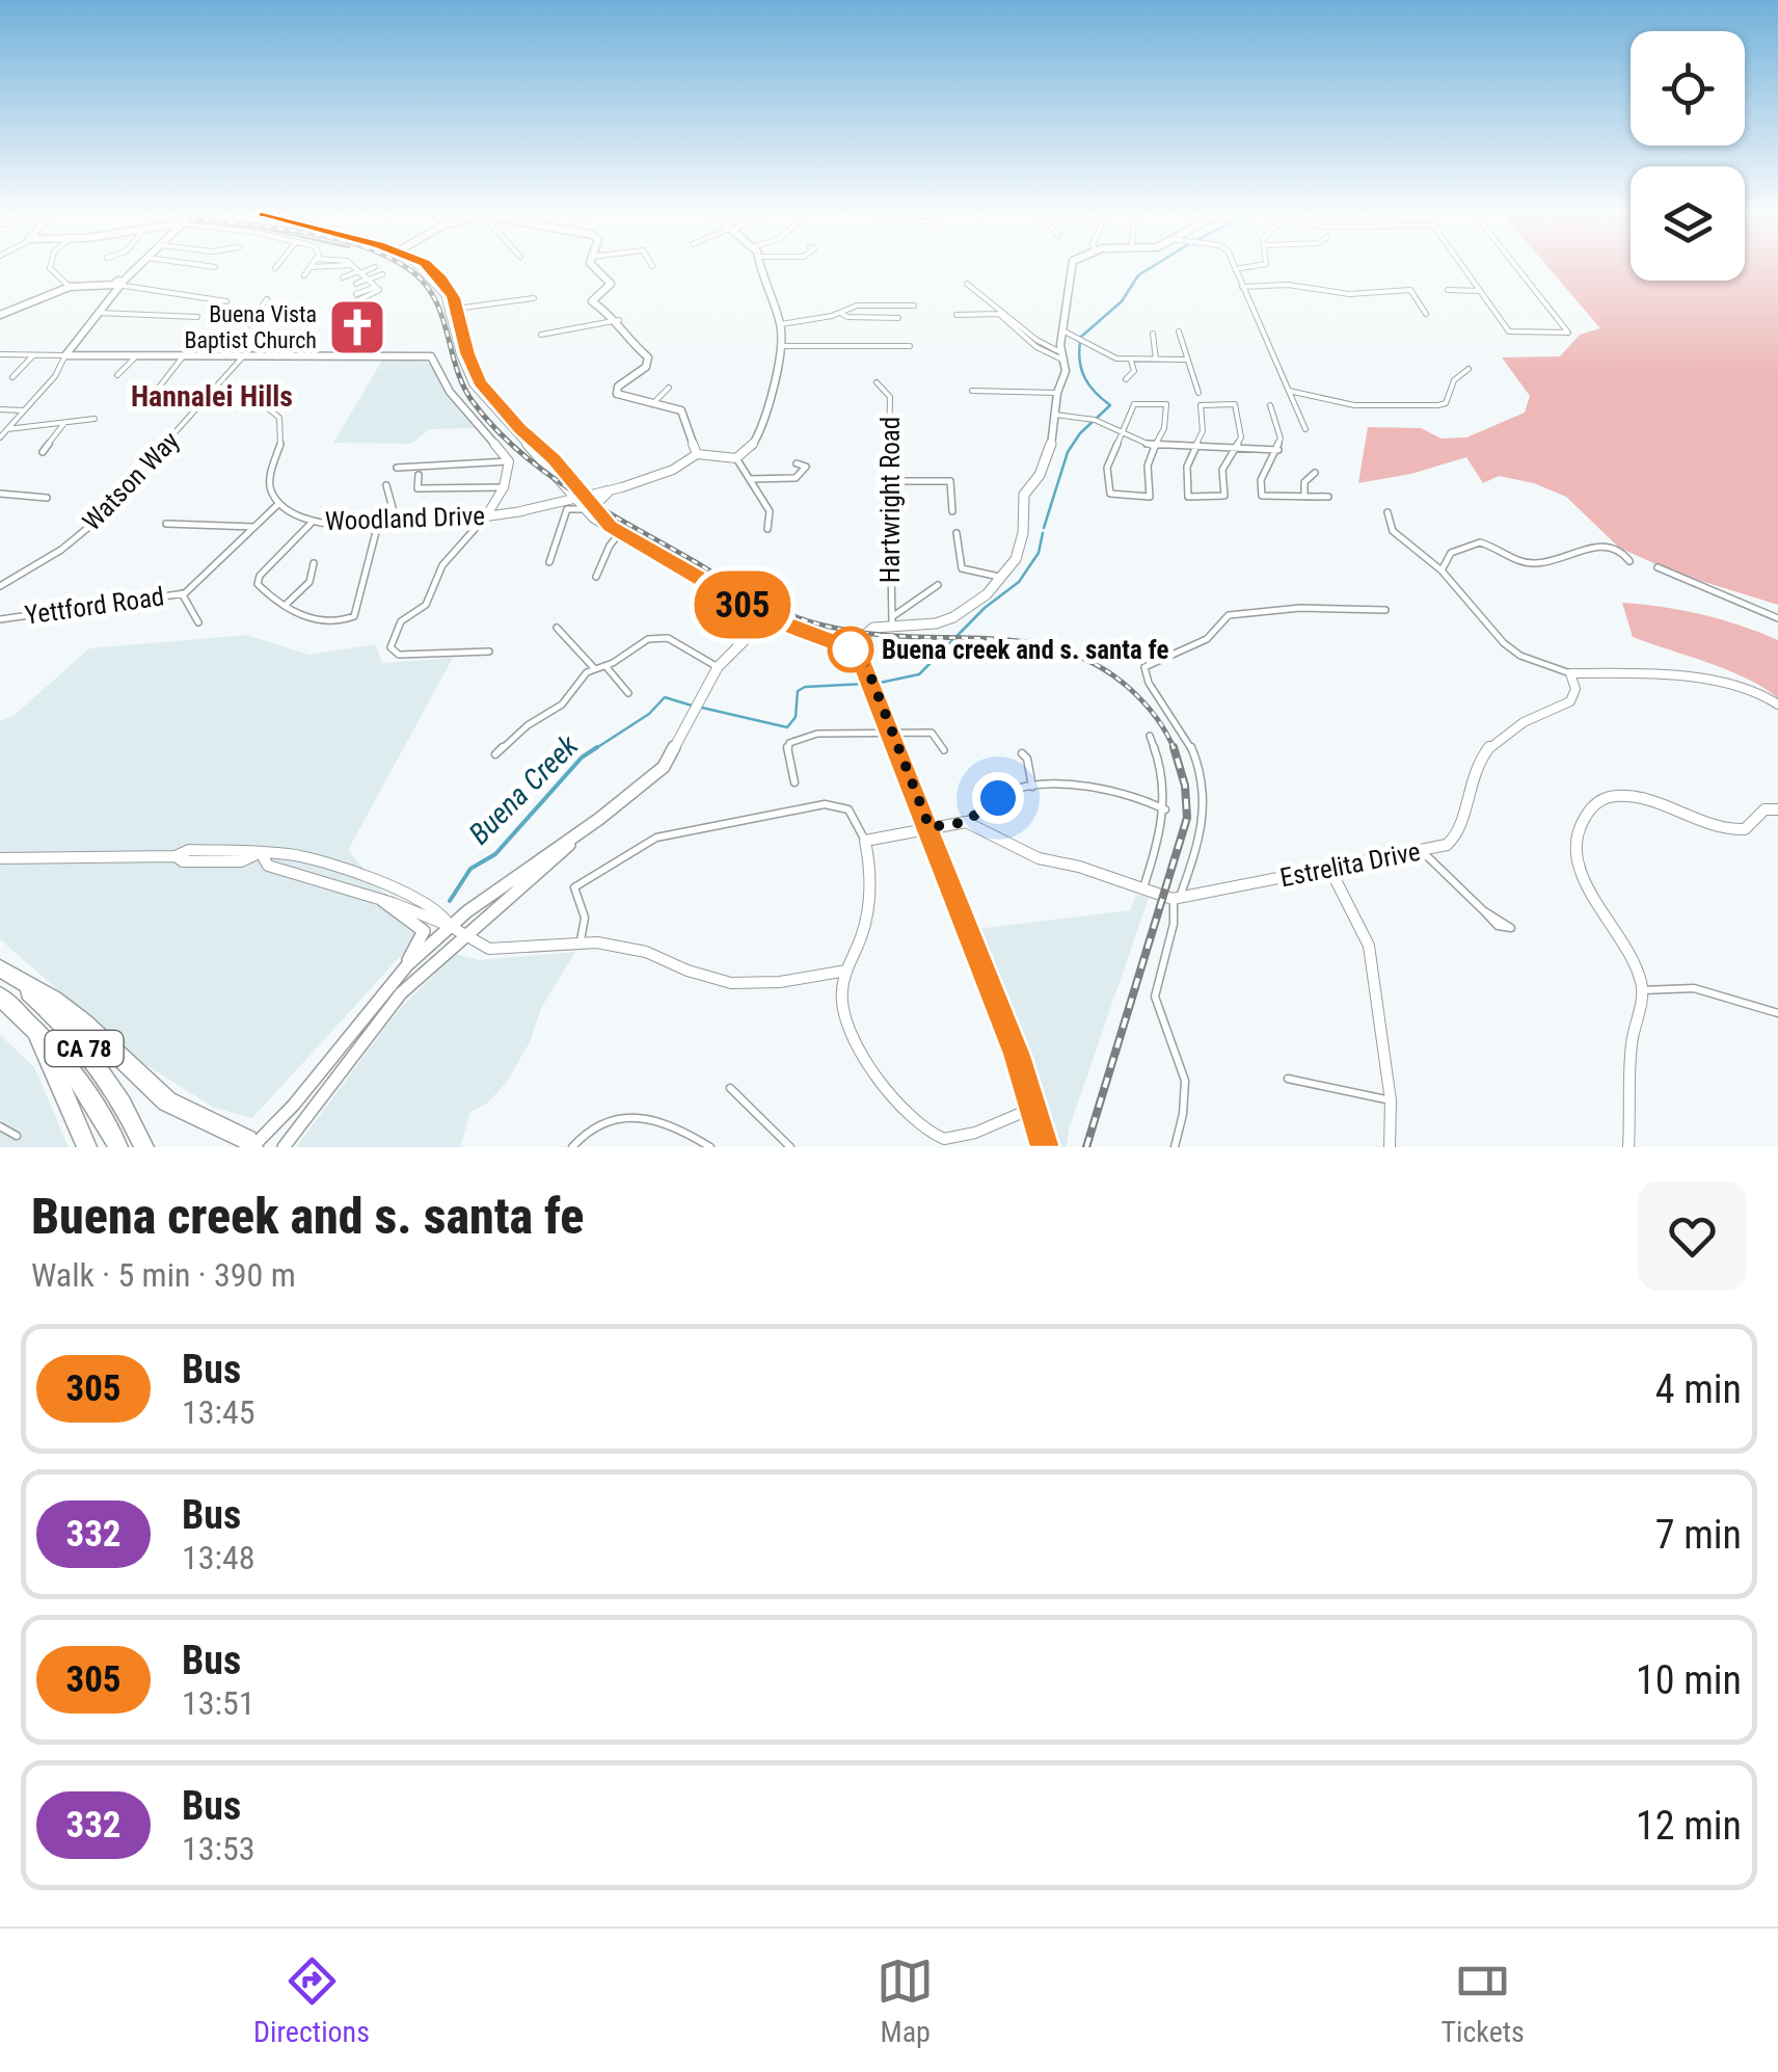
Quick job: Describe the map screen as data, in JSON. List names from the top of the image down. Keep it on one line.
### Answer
{"streets":{"highway":["CA 78"],"street":["Watson Way","Hartwright Road","Woodland Drive","Yettford Road","Estrelita Drive"]},"crossings":[["Woodland Drive","Yettford Road"]],"districts":["Hannalei Hills"],"water":["Buena Creek"],"places":{"church":["Buena Vista Baptist Church"],"other":["Buena creek and s. santa fe"]},"lines":["bus line 305"],"page":{"on_map":"305","heading":["Buena creek and s. santa fe","Walk · 5 min · 390 m"],"list":[{"mark":"305","name":"Bus","note":"13:45","value":"4 min"},{"mark":"332","name":"Bus","note":"13:48","value":"7 min"},{"mark":"305","name":"Bus","note":"13:51","value":"10 min"},{"mark":"332","name":"Bus","note":"13:53","value":"12 min"}],"tabs":["Directions","Map","Tickets"]}}
